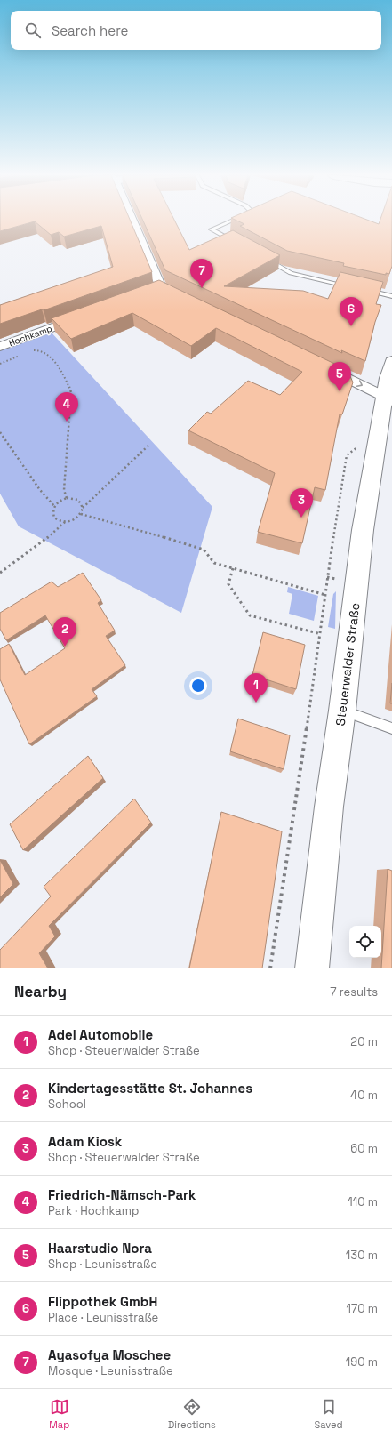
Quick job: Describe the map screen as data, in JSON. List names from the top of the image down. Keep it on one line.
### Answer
{"streets":{"street":["Hochkamp","Steuerwalder Straße"]},"page":{"search":"Search here","pins":["7","6","5","4","3","2","1"],"heading":["Nearby","7 results"],"list":[{"mark":"1","name":"Adel Automobile","note":"Shop · Steuerwalder Straße","value":"20 m"},{"mark":"2","name":"Kindertagesstätte St. Johannes","note":"School","value":"40 m"},{"mark":"3","name":"Adam Kiosk","note":"Shop · Steuerwalder Straße","value":"60 m"},{"mark":"4","name":"Friedrich-Nämsch-Park","note":"Park · Hochkamp","value":"110 m"},{"mark":"5","name":"Haarstudio Nora","note":"Shop · Leunisstraße","value":"130 m"},{"mark":"6","name":"Flippothek GmbH","note":"Place · Leunisstraße","value":"170 m"},{"mark":"7","name":"Ayasofya Moschee","note":"Mosque · Leunisstraße","value":"190 m"}],"nav":["Map","Directions","Saved"]}}
